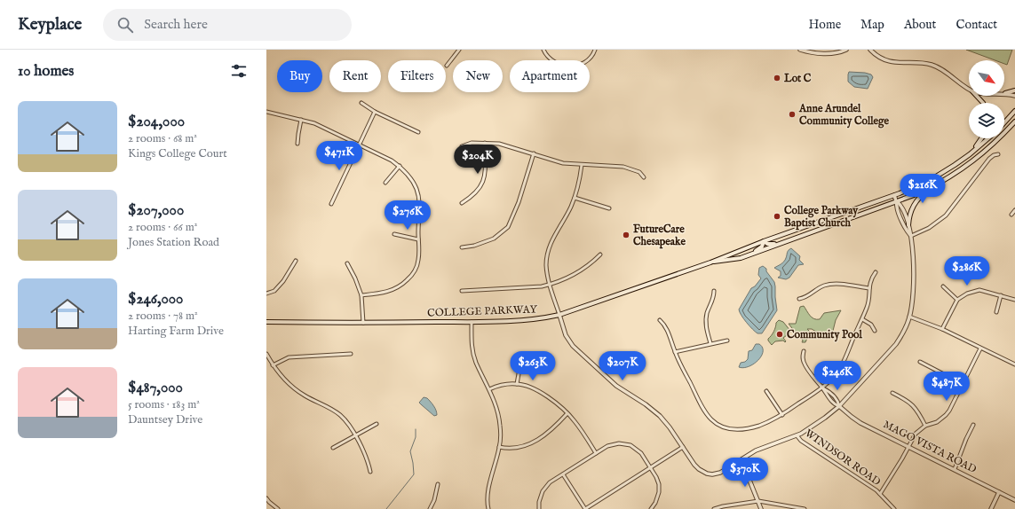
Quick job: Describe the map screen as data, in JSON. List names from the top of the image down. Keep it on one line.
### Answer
{"streets":{"main road":["COLLEGE PARKWAY"],"street":["MAGO VISTA ROAD","WINDSOR ROAD"]},"places":["Lot C","Anne Arundel Community College","College Parkway Baptist Church","FutureCare Chesapeake","Community Pool"],"north":"bottom right","page":{"header":"Keyplace","search":"Search here","nav":["Home","Map","About","Contact"],"heading":"10 homes","chip":["Buy","Rent","Filters","New","Apartment"],"list":[{"name":"$204,000","note":"2 rooms · 68 m² · Kings College Court"},{"name":"$207,000","note":"2 rooms · 66 m² · Jones Station Road"},{"name":"$246,000","note":"2 rooms · 78 m² · Harting Farm Drive"},{"name":"$487,000","note":"5 rooms · 183 m² · Dauntsey Drive"}],"price":["$471K","$204K","$216K","$276K","$286K","$263K","$207K","$246K","$487K","$370K"]}}
